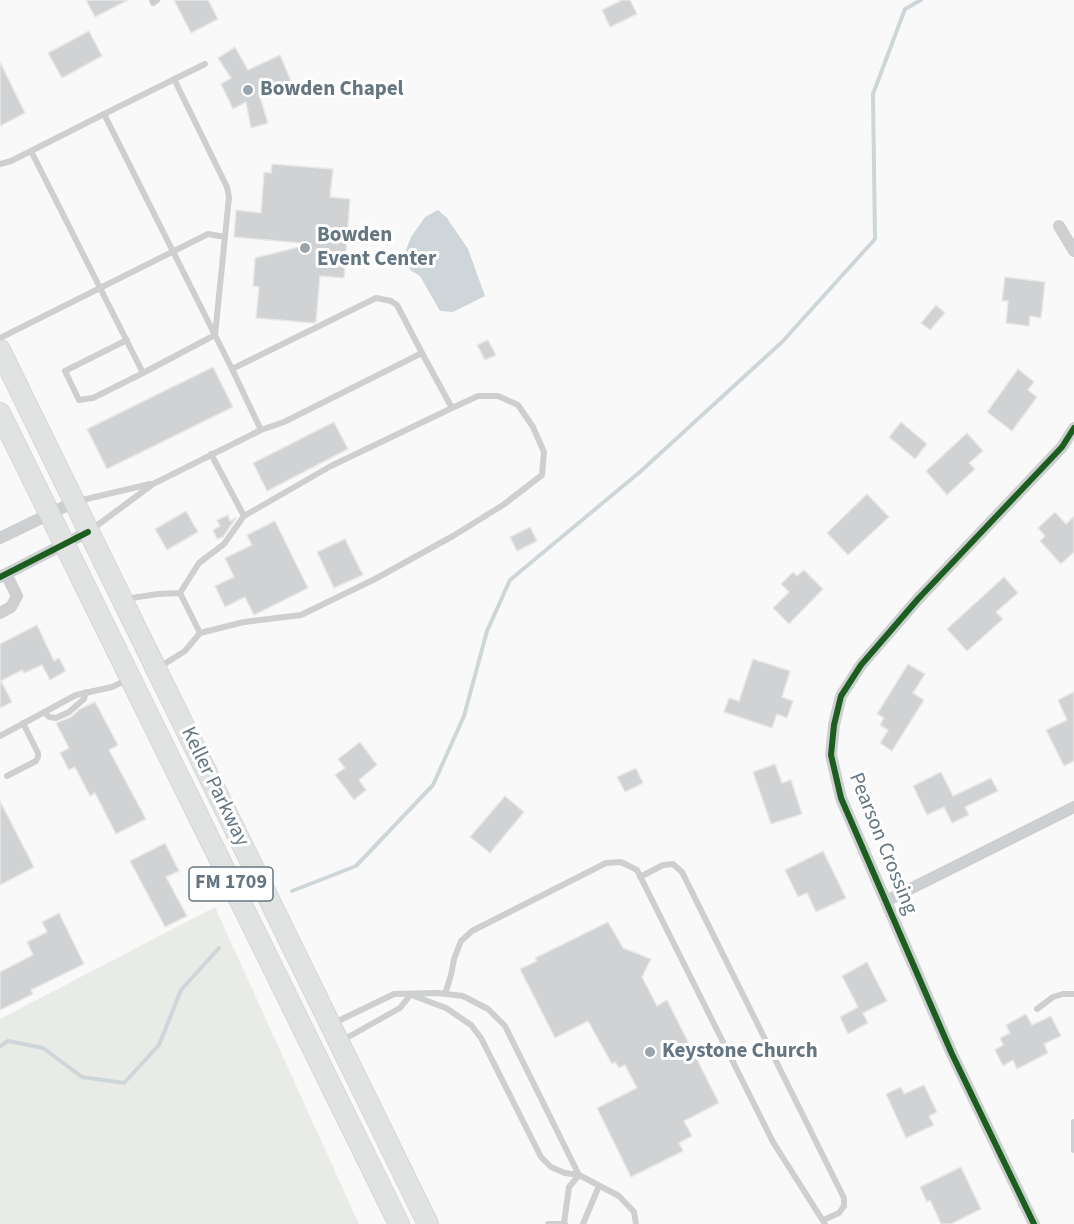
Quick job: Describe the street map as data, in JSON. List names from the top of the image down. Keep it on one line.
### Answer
{"streets":{"main road":["Keller Parkway","FM 1709"],"street":["Pearson Crossing"]},"places":["Bowden Chapel","Bowden Event Center","Keystone Church"]}
